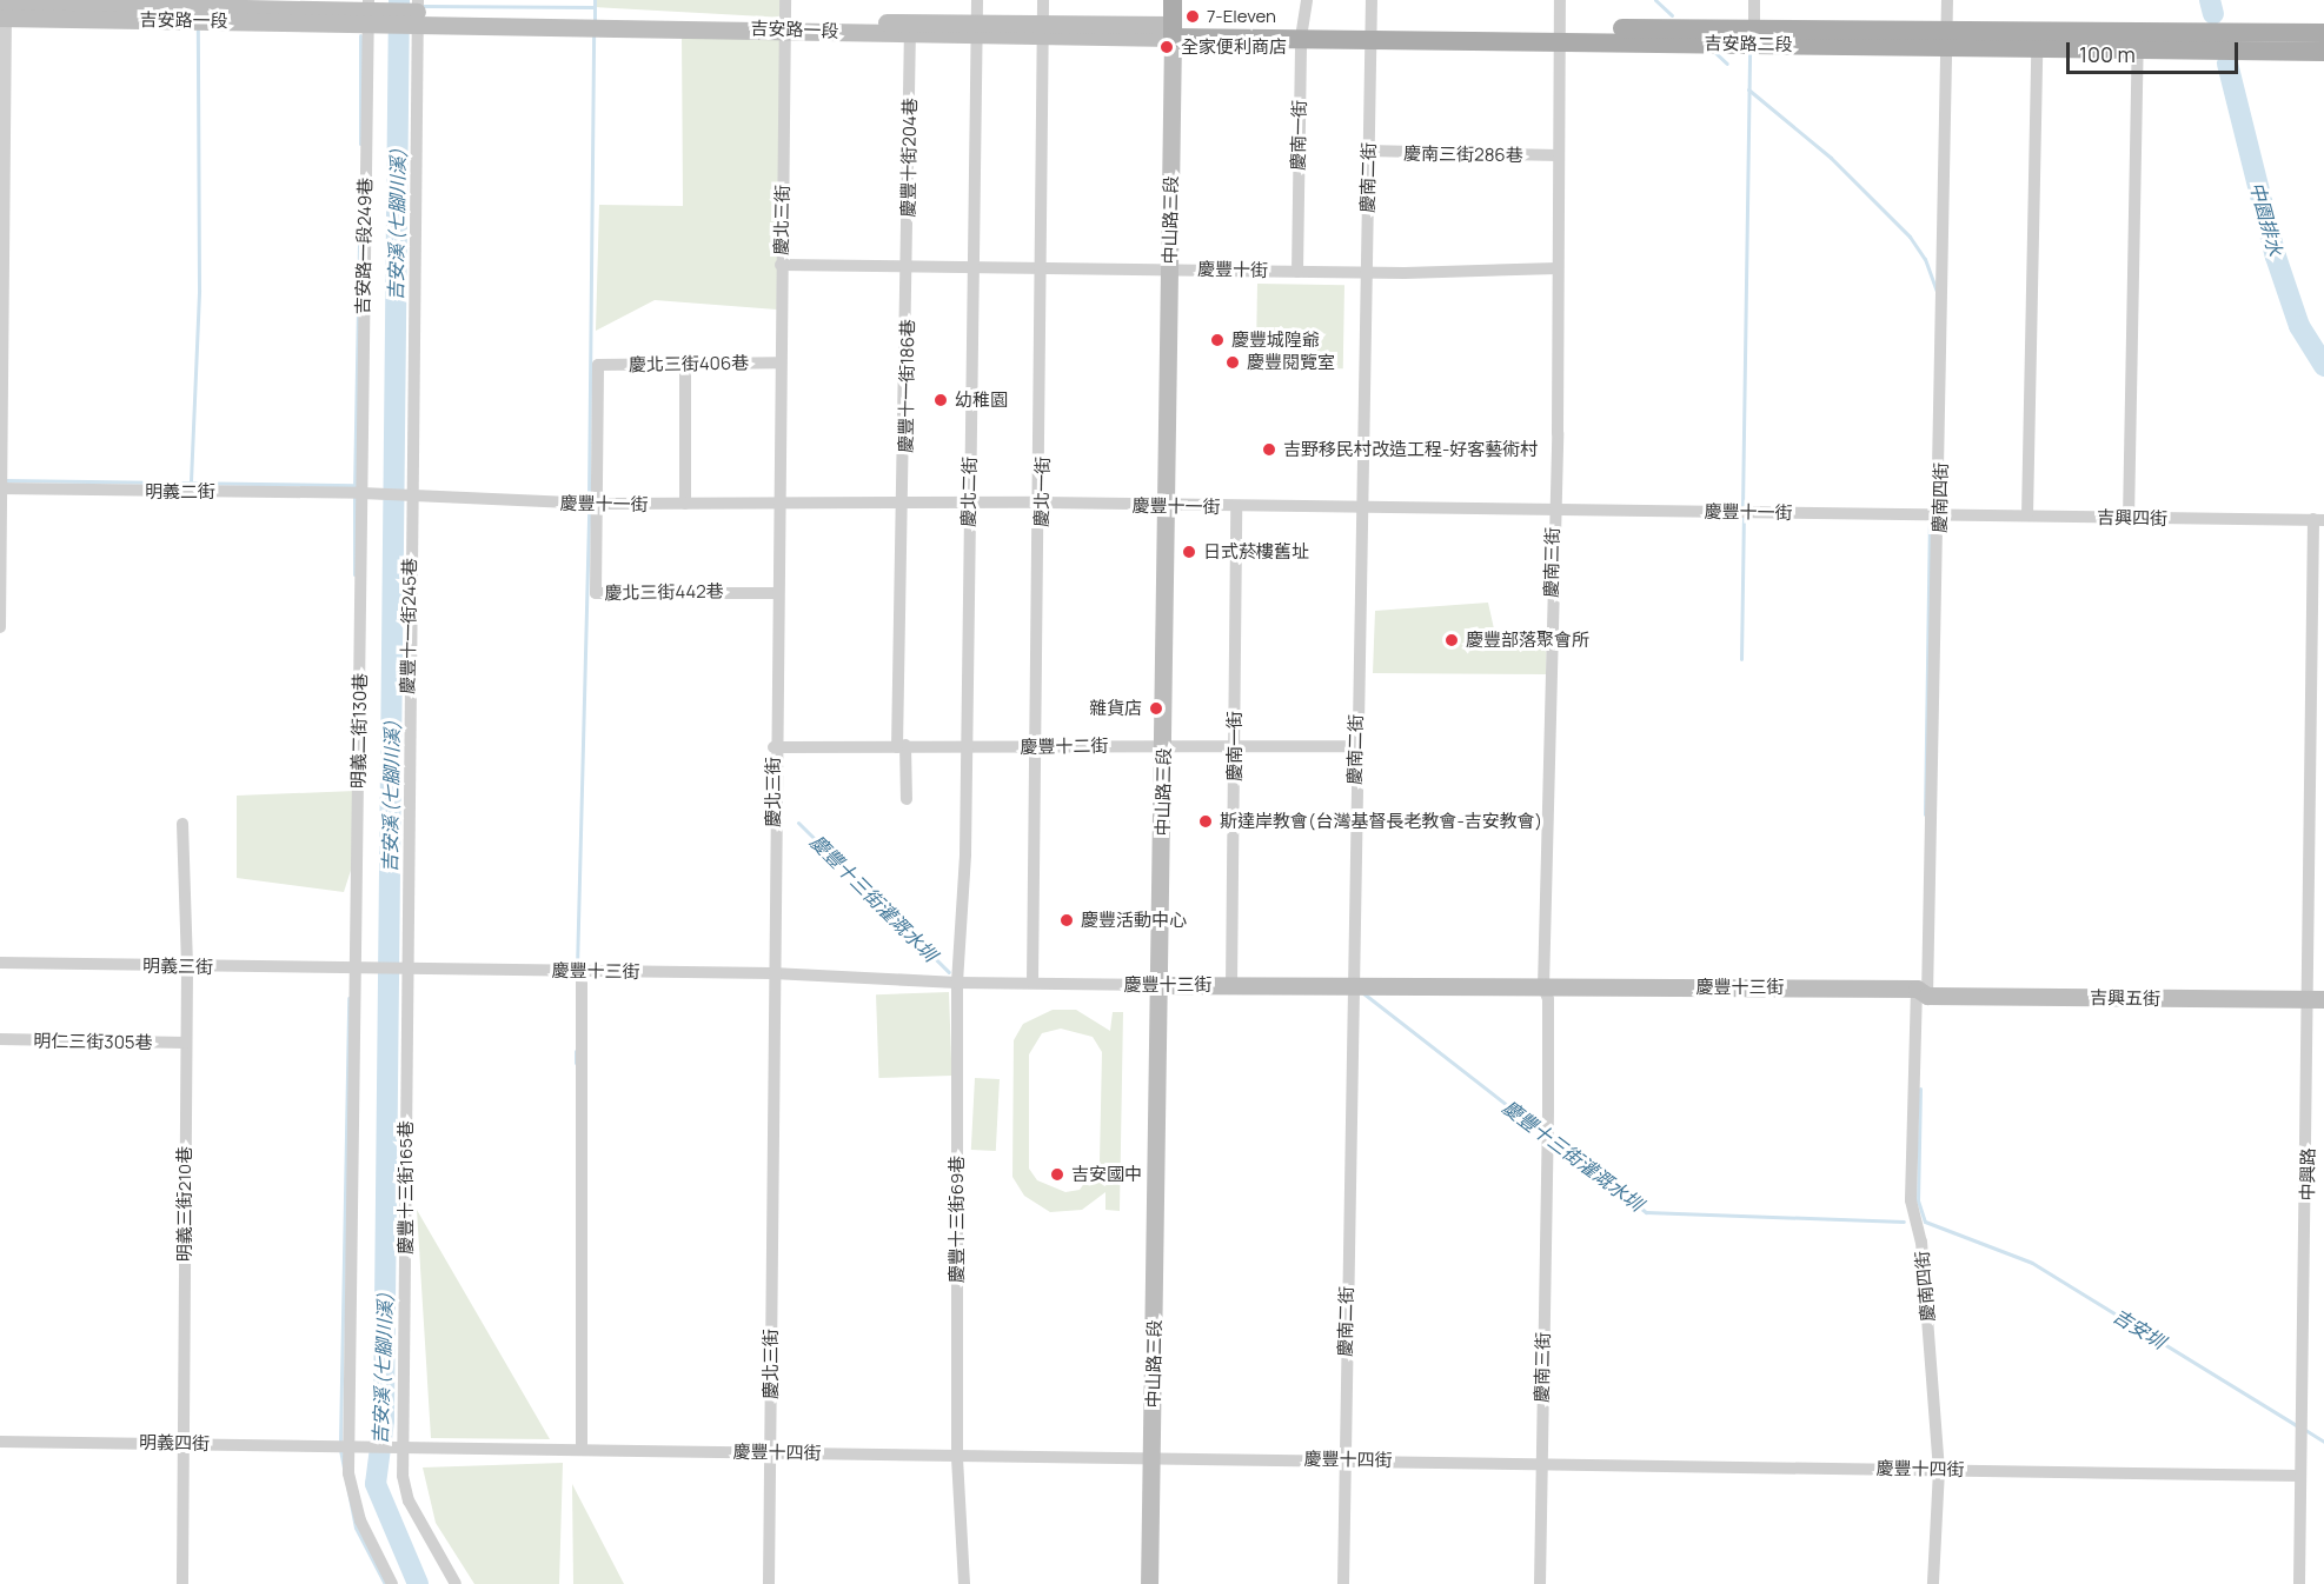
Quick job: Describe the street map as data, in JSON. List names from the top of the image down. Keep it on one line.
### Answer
{"streets":{"main road":["吉安路二段","中山路三段"],"street":["吉安路一段","慶南一街","慶南三街286巷","慶豐十街204巷","慶南二街","慶北三街","吉安路一段249巷","慶豐十街","慶北三街406巷","慶豐十一街186巷","明義二街","慶北二街","慶北一街","慶南四街","慶豐十一街","吉興四街","慶南三街","慶北三街442巷","慶豐十一街245巷","明義二街130巷","慶豐十二街","明義三街","慶豐十三街","吉興五街","明仁三街305巷","中興路","慶豐十三街165巷","明義三街210巷","慶豐十三街69巷","明義四街","慶豐十四街"]},"crossings":[["吉安路一段","吉安路二段"],["吉安路一段","慶豐十街204巷"],["吉安路一段","慶北三街"],["吉安路一段","中山路三段"],["吉安路一段","吉安路一段249巷"],["吉安路一段","慶北二街"],["吉安路一段","慶北一街"],["吉安路一段","慶豐十一街245巷"],["吉安路二段","慶南一街"],["吉安路二段","慶南二街"],["吉安路二段","中山路三段"],["吉安路二段","慶南四街"],["吉安路二段","慶南三街"],["慶南一街","慶豐十街"],["慶南一街","慶豐十一街"],["慶南一街","慶豐十二街"],["慶南一街","慶豐十三街"],["慶南三街286巷","慶南二街"],["慶南三街286巷","慶南三街"],["慶豐十街204巷","慶豐十街"],["慶豐十街204巷","慶豐十一街186巷"],["慶南二街","慶豐十街"],["慶南二街","慶豐十一街"],["慶南二街","慶豐十二街"],["慶南二街","慶豐十三街"],["慶南二街","慶豐十四街"],["慶北三街","慶豐十街"],["慶北三街","慶北三街406巷"],["慶北三街","慶豐十一街"],["慶北三街","慶北三街442巷"],["慶北三街","慶豐十二街"],["慶北三街","慶豐十三街"],["慶北三街","慶豐十四街"],["中山路三段","慶豐十街"],["中山路三段","慶豐十一街"],["中山路三段","慶豐十二街"],["中山路三段","慶豐十三街"],["中山路三段","慶豐十四街"],["吉安路一段249巷","明義二街"],["吉安路一段249巷","明義二街130巷"],["慶豐十街","慶豐十一街186巷"],["慶豐十街","慶北二街"],["慶豐十街","慶北一街"],["慶豐十街","慶南三街"],["慶北三街406巷","慶豐十一街"],["慶北三街406巷","慶北三街442巷"],["慶豐十一街186巷","慶豐十一街"],["慶豐十一街186巷","慶豐十二街"],["明義二街","慶豐十一街"],["明義二街","慶豐十一街245巷"],["明義二街","明義二街130巷"],["慶北二街","慶豐十一街"],["慶北二街","慶豐十二街"],["慶北二街","慶豐十三街"],["慶北二街","慶豐十三街69巷"],["慶北一街","慶豐十一街"],["慶北一街","慶豐十二街"],["慶北一街","慶豐十三街"],["慶南四街","慶豐十一街"],["慶南四街","吉興四街"],["慶南四街","慶豐十三街"],["慶南四街","吉興五街"],["慶南四街","慶豐十四街"],["慶豐十一街","吉興四街"],["慶豐十一街","慶南三街"],["慶豐十一街","慶北三街442巷"],["慶豐十一街","慶豐十一街245巷"],["吉興四街","中興路"],["慶南三街","慶豐十三街"],["慶南三街","慶豐十四街"],["慶豐十一街245巷","明義三街"],["慶豐十一街245巷","慶豐十三街"],["慶豐十一街245巷","慶豐十三街165巷"],["明義二街130巷","明義三街"],["明義二街130巷","明義四街"],["明義三街","慶豐十三街"],["明義三街","慶豐十三街165巷"],["明義三街","明義三街210巷"],["慶豐十三街","吉興五街"],["慶豐十三街","慶豐十三街165巷"],["慶豐十三街","慶豐十三街69巷"],["吉興五街","中興路"],["明仁三街305巷","明義三街210巷"],["中興路","慶豐十四街"],["慶豐十三街165巷","明義四街"],["慶豐十三街165巷","慶豐十四街"],["明義三街210巷","明義四街"],["慶豐十三街69巷","慶豐十四街"],["明義四街","慶豐十四街"]],"water":["中園排水","吉安溪 (七腳川溪)","慶豐十三街灌溉水圳","吉安圳"],"places":["7-Eleven","全家便利商店","慶豐城隍爺","慶豐閱覽室","幼稚園","吉野移民村改造工程-好客藝術村","日式菸樓舊址","慶豐部落聚會所","雜貨店","斯達岸教會(台灣基督長老教會-吉安教會)","慶豐活動中心","吉安國中"],"scale_bar":"100 m"}
